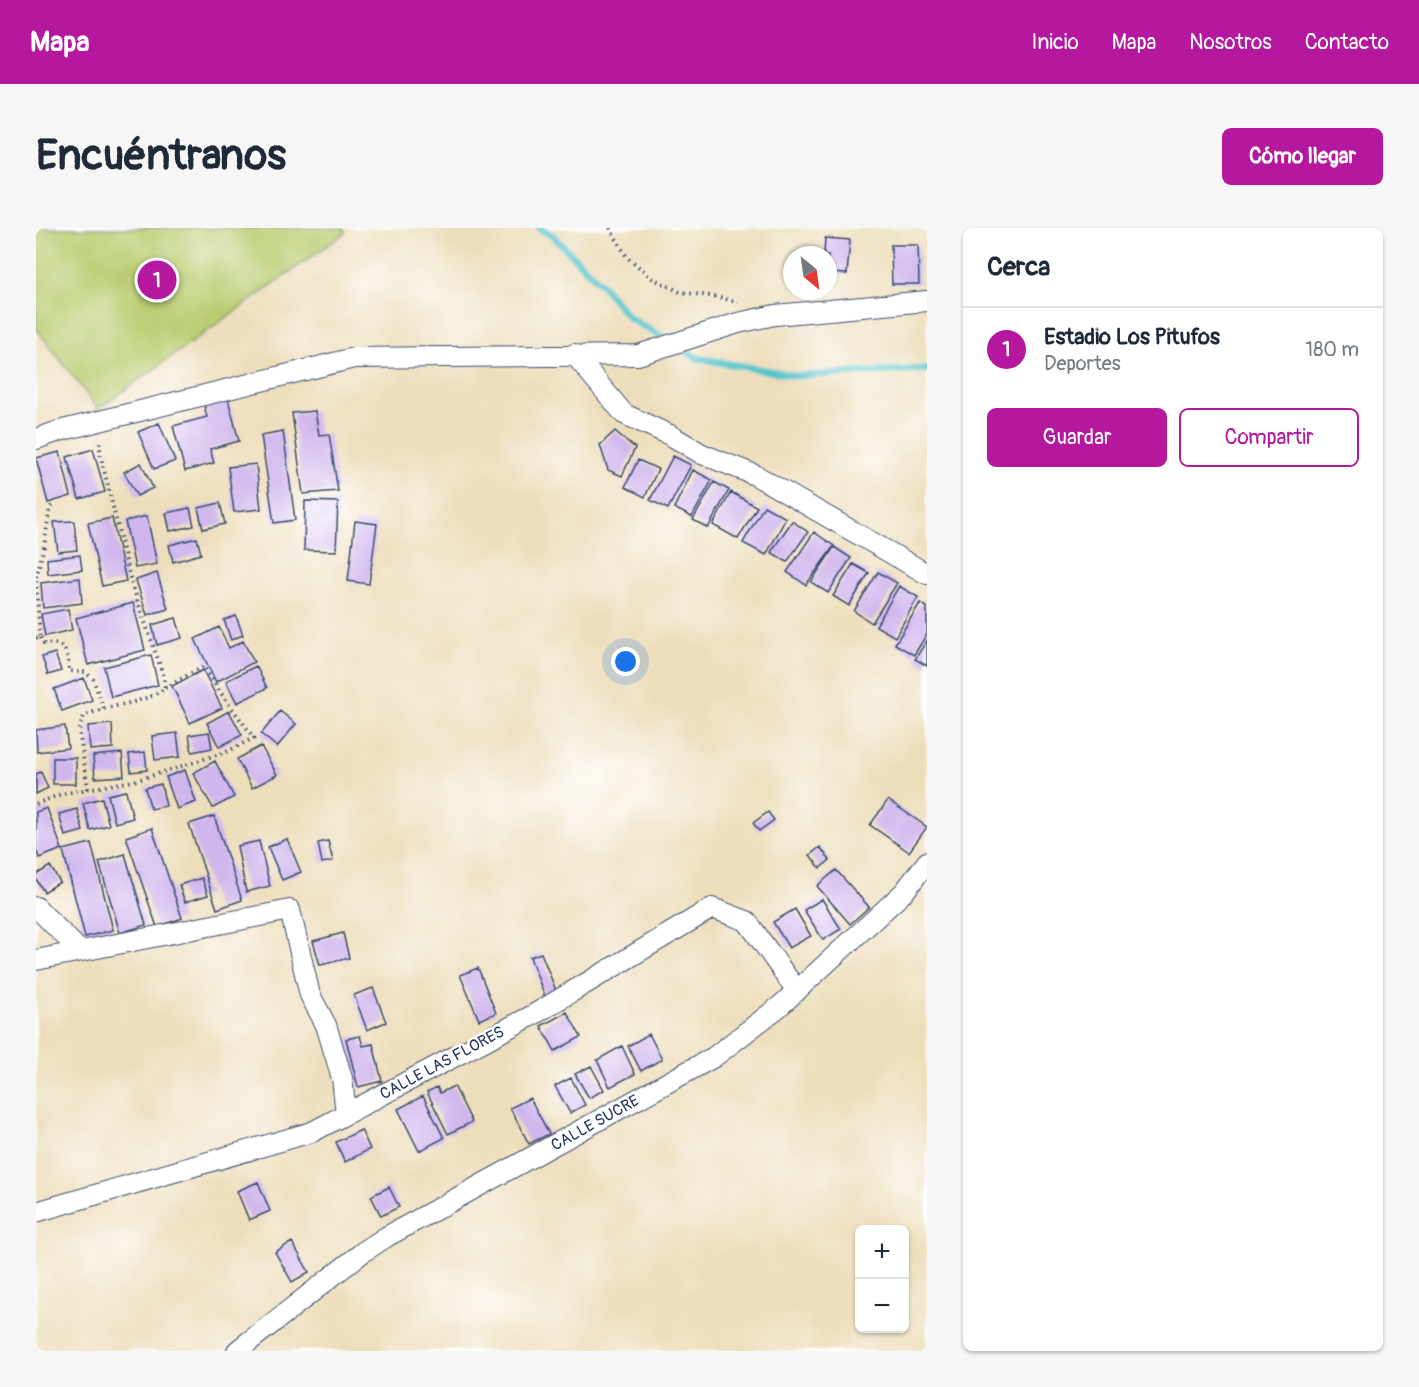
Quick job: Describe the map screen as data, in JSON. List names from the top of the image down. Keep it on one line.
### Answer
{"streets":{"street":["CALLE LAS FLORES","CALLE SUCRE"]},"crossings":[["CALLE LAS FLORES","CALLE SUCRE"]],"north":"bottom right","page":{"header":"Mapa","nav":["Inicio","Mapa","Nosotros","Contacto"],"buttons":["Cómo llegar",["Guardar","Compartir"]],"title":"Encuéntranos","heading":"Cerca","pins":"1","list":[{"mark":"1","name":"Estadio Los Pitufos","note":"Deportes","value":"180 m"}],"map_buttons":["+","−"]}}
